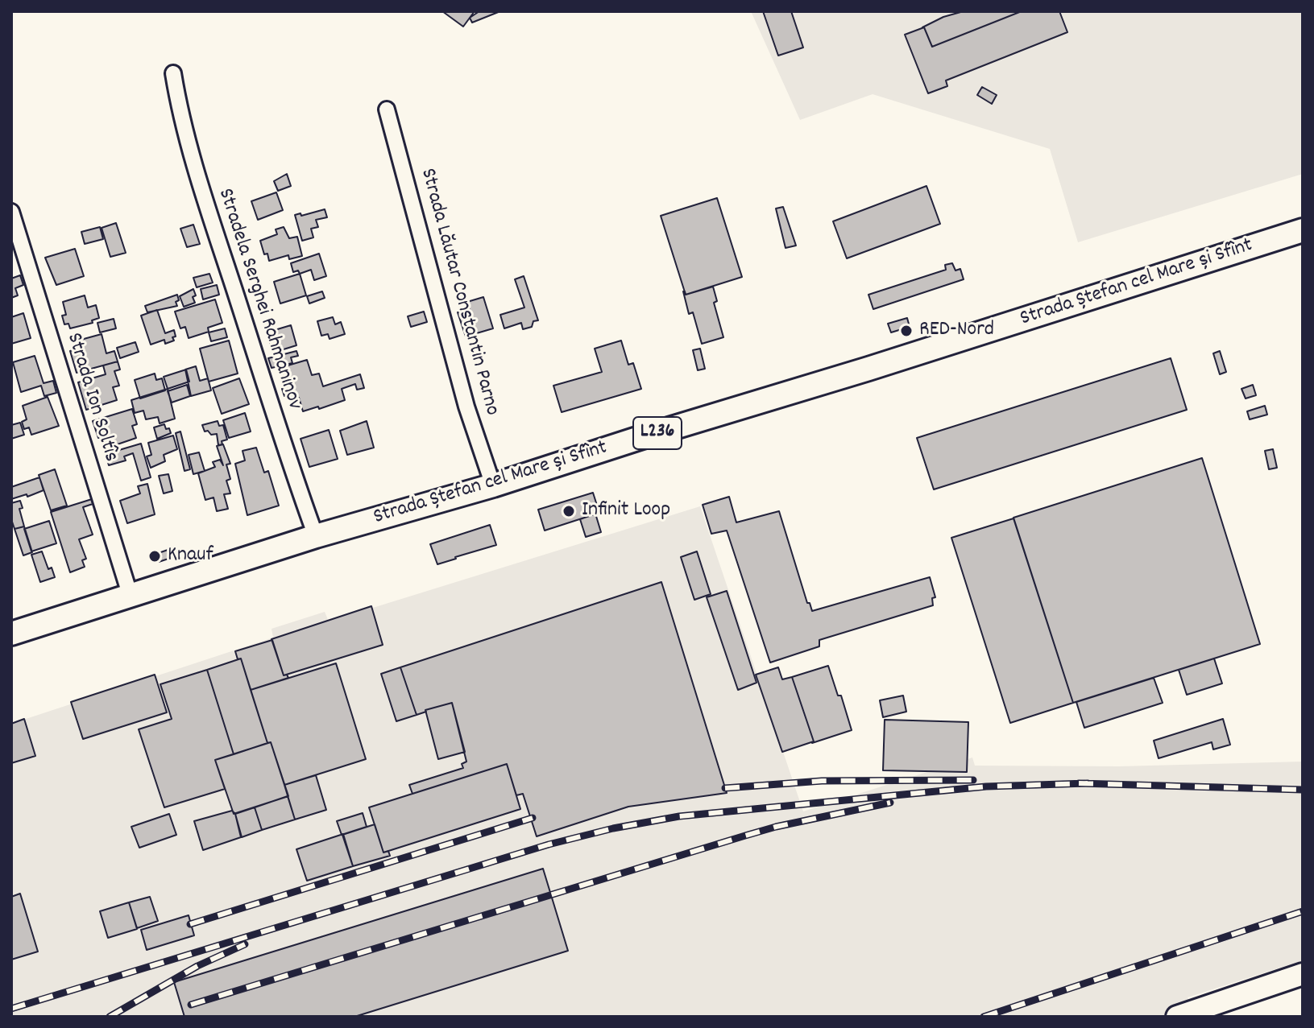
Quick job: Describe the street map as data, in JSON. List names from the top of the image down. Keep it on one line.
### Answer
{"streets":{"main road":["Strada Ștefan cel Mare și Sfînt","L236"],"street":["Strada Lăutar Constantin Parno","Stradela Serghei Rahmaninov","Strada Ion Soltîs"]},"crossings":[["Strada Ștefan cel Mare și Sfînt","Strada Lăutar Constantin Parno"],["Strada Ștefan cel Mare și Sfînt","Stradela Serghei Rahmaninov"],["Strada Ștefan cel Mare și Sfînt","Strada Ion Soltîs"]],"places":["RED-Nord","Infinit Loop","Knauf"]}
